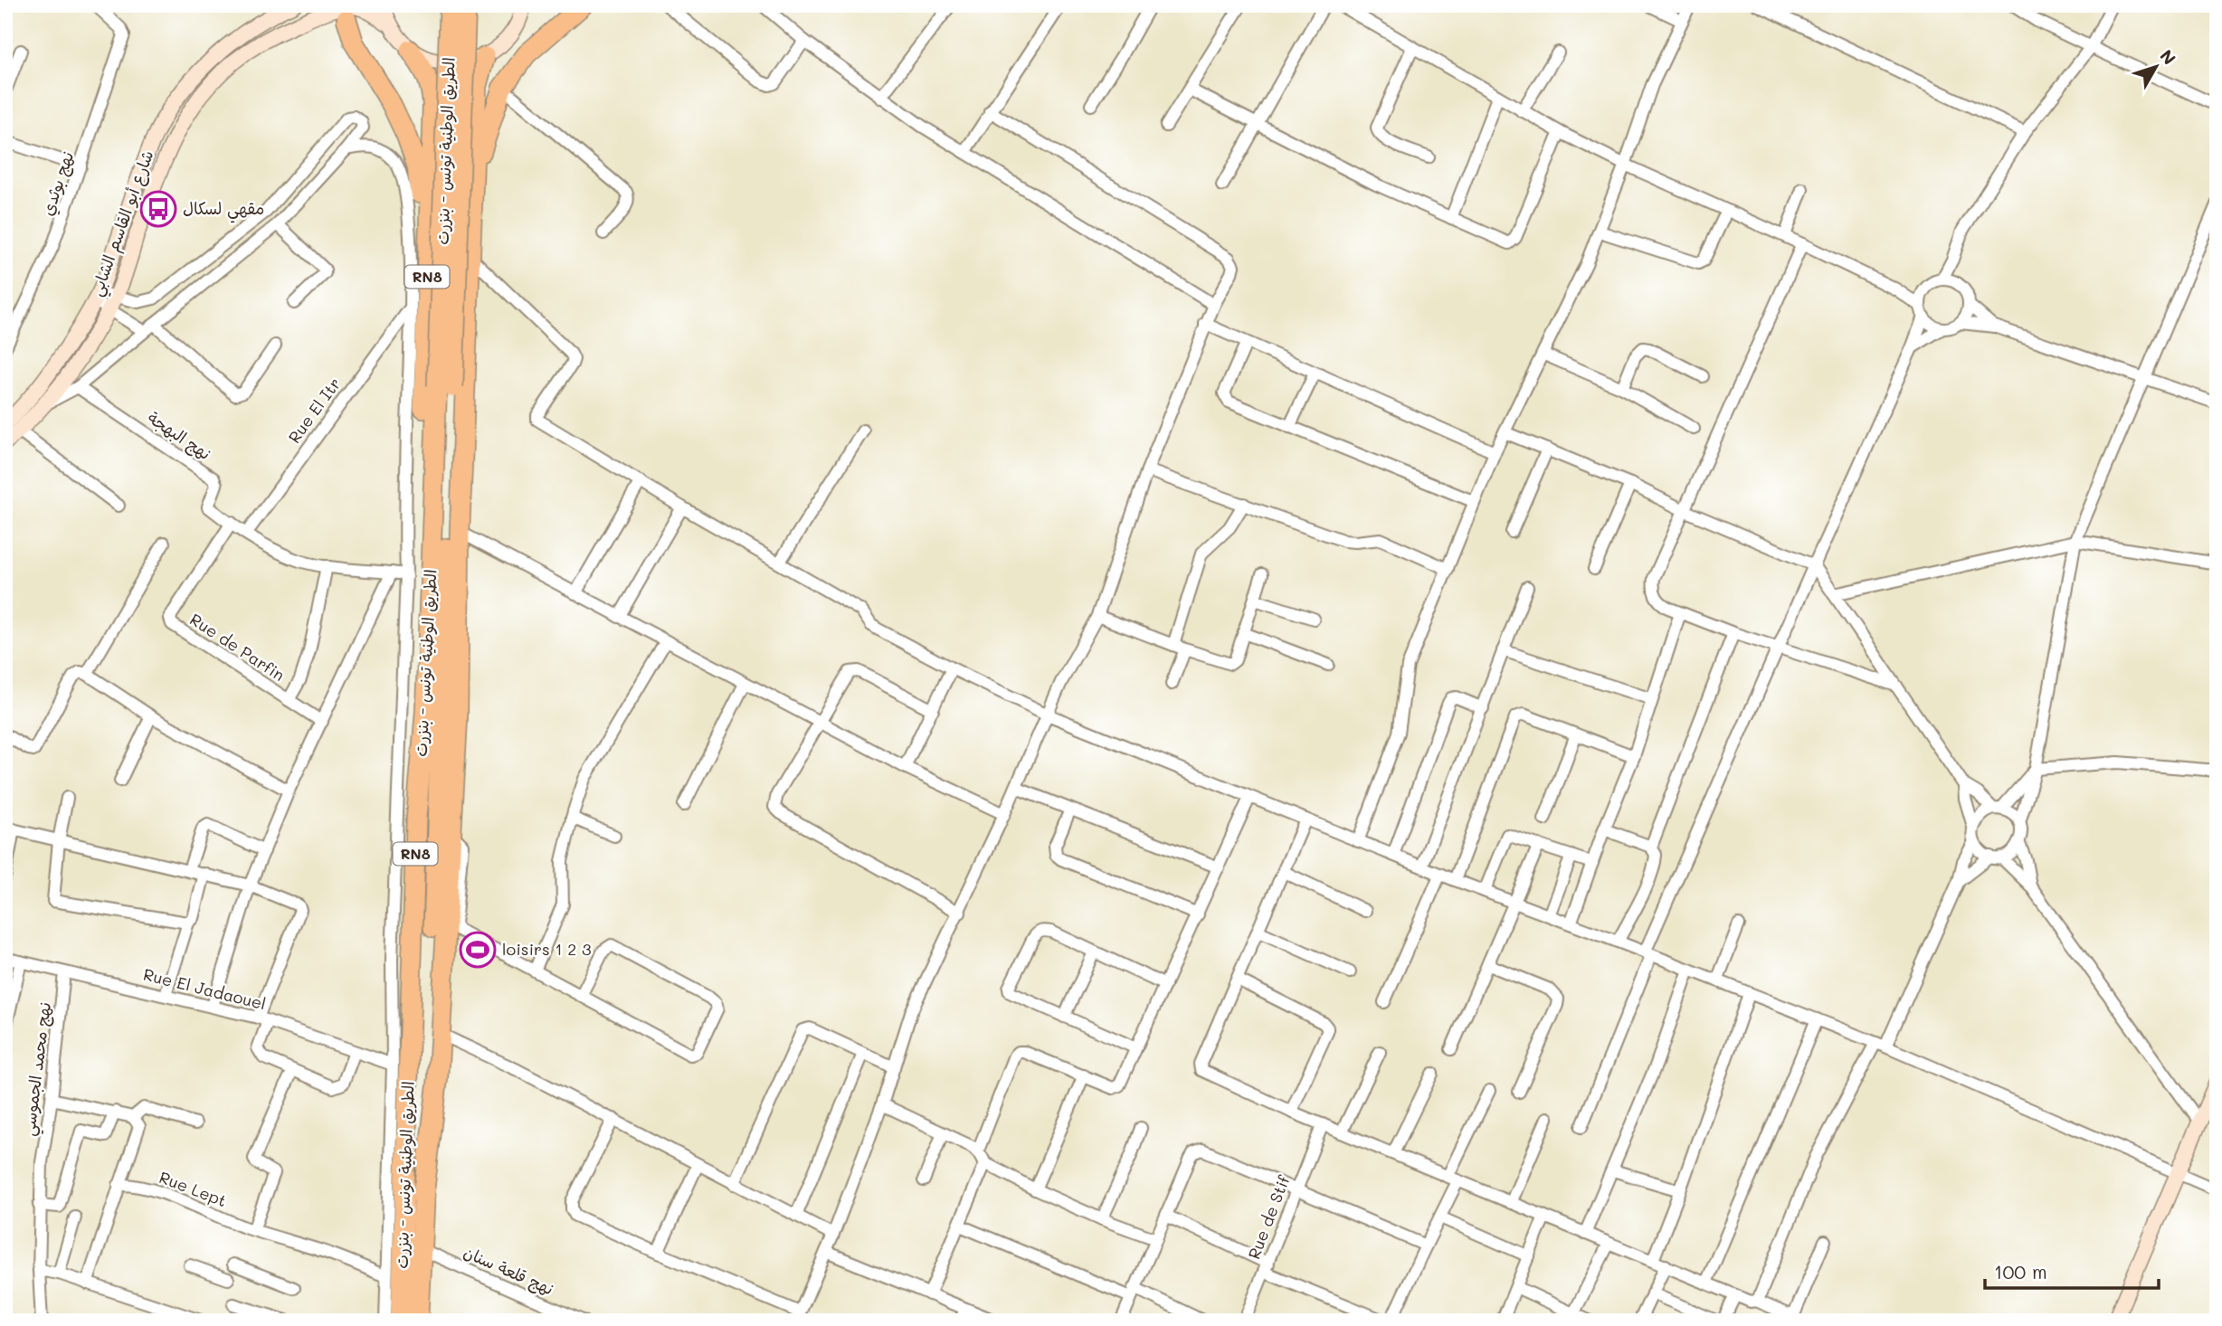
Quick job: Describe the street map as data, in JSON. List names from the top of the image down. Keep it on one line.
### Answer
{"streets":{"highway":["الطريق الوطنية تونس - بنزرت","RN8"],"street":["نهج بوثدي","شارع أبو القاسم الشابي","Rue El Itr","نهج البهجة","Rue de Parfin","Rue El Jadaouel","نهج محمد الجموسي","Rue Lept","Rue de Stif","نهج قلعة سنان"]},"crossings":[["الطريق الوطنية تونس - بنزرت","RN8"],["الطريق الوطنية تونس - بنزرت","نهج قلعة سنان"],["نهج البهجة","Rue de Parfin"],["Rue El Jadaouel","نهج محمد الجموسي"]],"places":{"bus stop":["مقهي لسكال"],"sports":["loisirs 1 2 3"]},"scale_bar":"100 m","north":"top right"}
